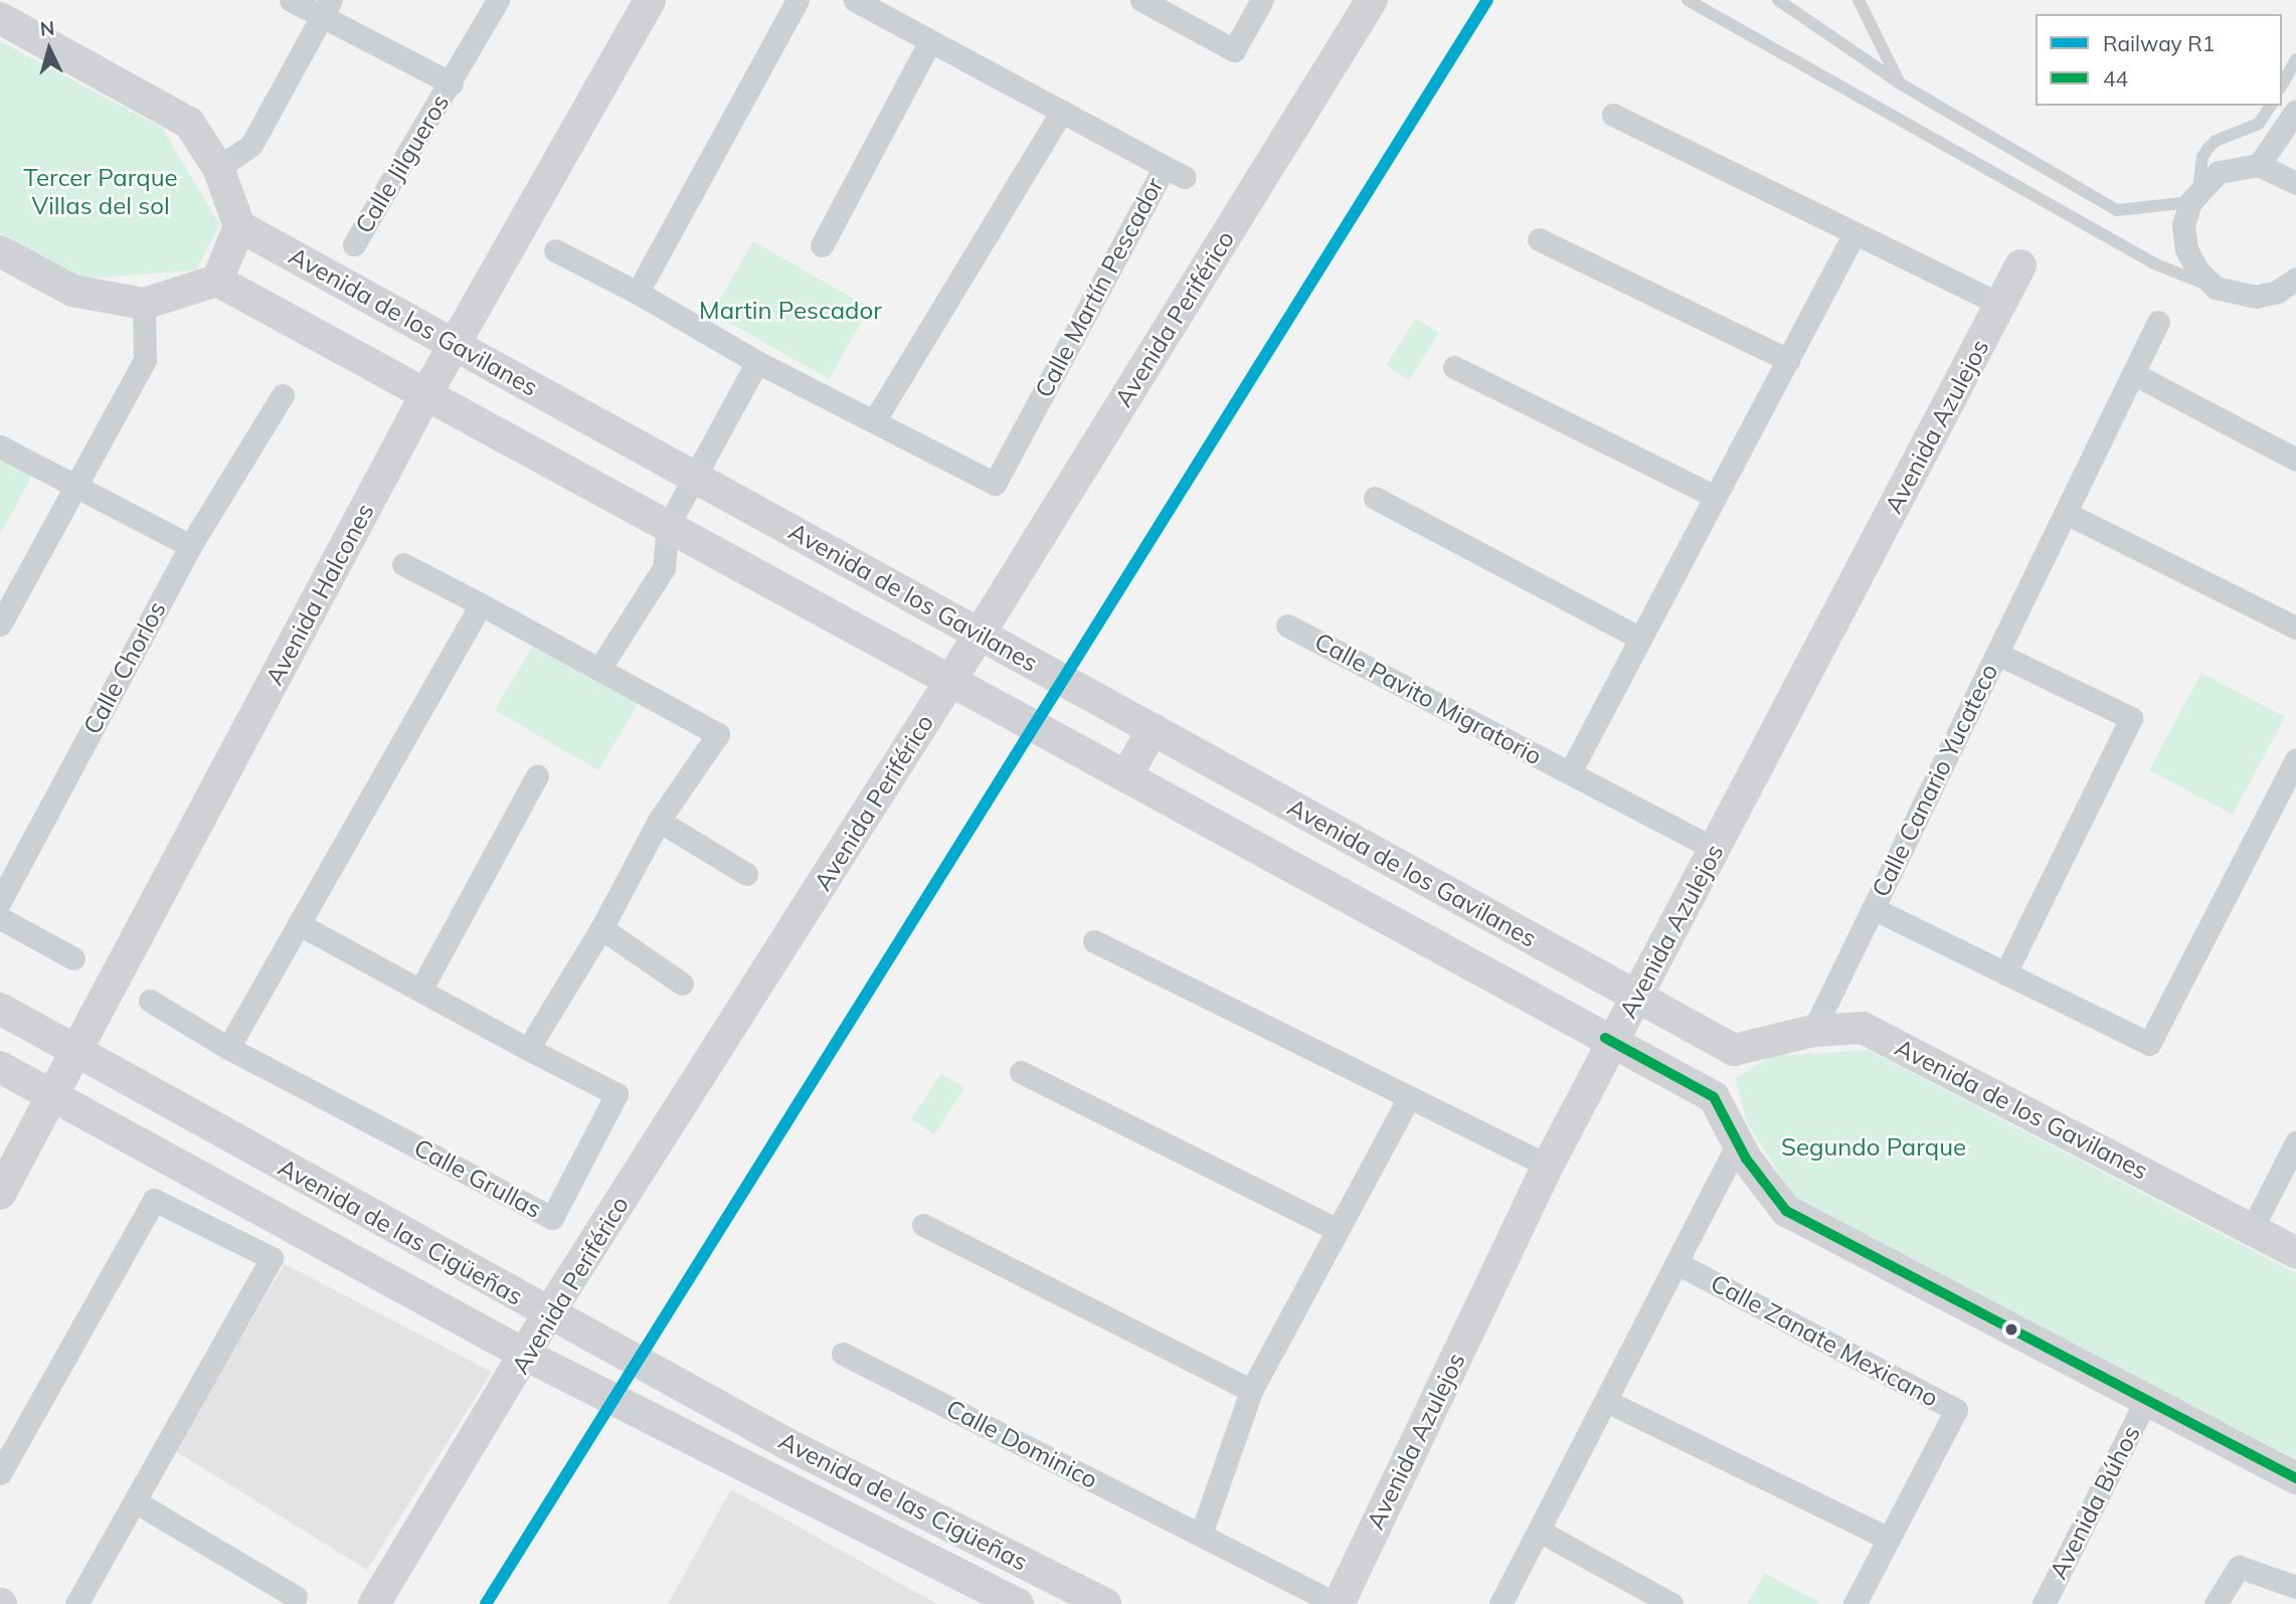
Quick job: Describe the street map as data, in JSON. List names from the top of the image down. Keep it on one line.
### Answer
{"streets":{"main road":["Avenida Periférico","Avenida de los Gavilanes","Avenida Azulejos","Avenida Halcones","Avenida de las Cigüeñas"],"street":["Calle Jilgueros","Calle Martín Pescador","Calle Chorlos","Calle Pavito Migratorio","Calle Canario Yucateco","Calle Grullas","Calle Zanate Mexicano","Calle Dominico","Avenida Búhos"]},"crossings":[["Avenida Periférico","Avenida de los Gavilanes"],["Avenida Periférico","Avenida de las Cigüeñas"],["Avenida de los Gavilanes","Avenida Azulejos"],["Avenida de los Gavilanes","Avenida Halcones"],["Avenida de los Gavilanes","Calle Canario Yucateco"],["Avenida Azulejos","Calle Pavito Migratorio"],["Avenida Azulejos","Calle Dominico"],["Avenida Halcones","Avenida de las Cigüeñas"]],"parks":["Tercer Parque Villas del sol","Martin Pescador","Segundo Parque"],"lines":["rail line R1","transit line 44"],"legend":["Railway R1","44"],"north":"top"}
